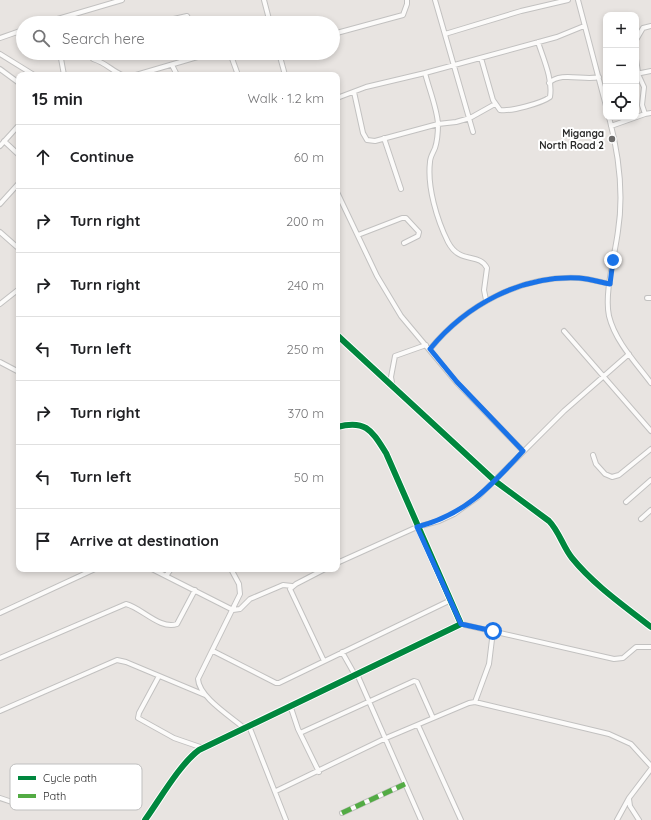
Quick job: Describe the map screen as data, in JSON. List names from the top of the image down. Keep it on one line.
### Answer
{"places":["Miganga North Road 2"],"legend":["Cycle path","Path"],"page":{"map_buttons":["+","−"],"search":"Search here","heading":["15 min","Walk · 1.2 km"],"list":[["Continue","60 m"],["Turn right","200 m"],["Turn right","240 m"],["Turn left","250 m"],["Turn right","370 m"],["Turn left","50 m"],"Arrive at destination"]}}
